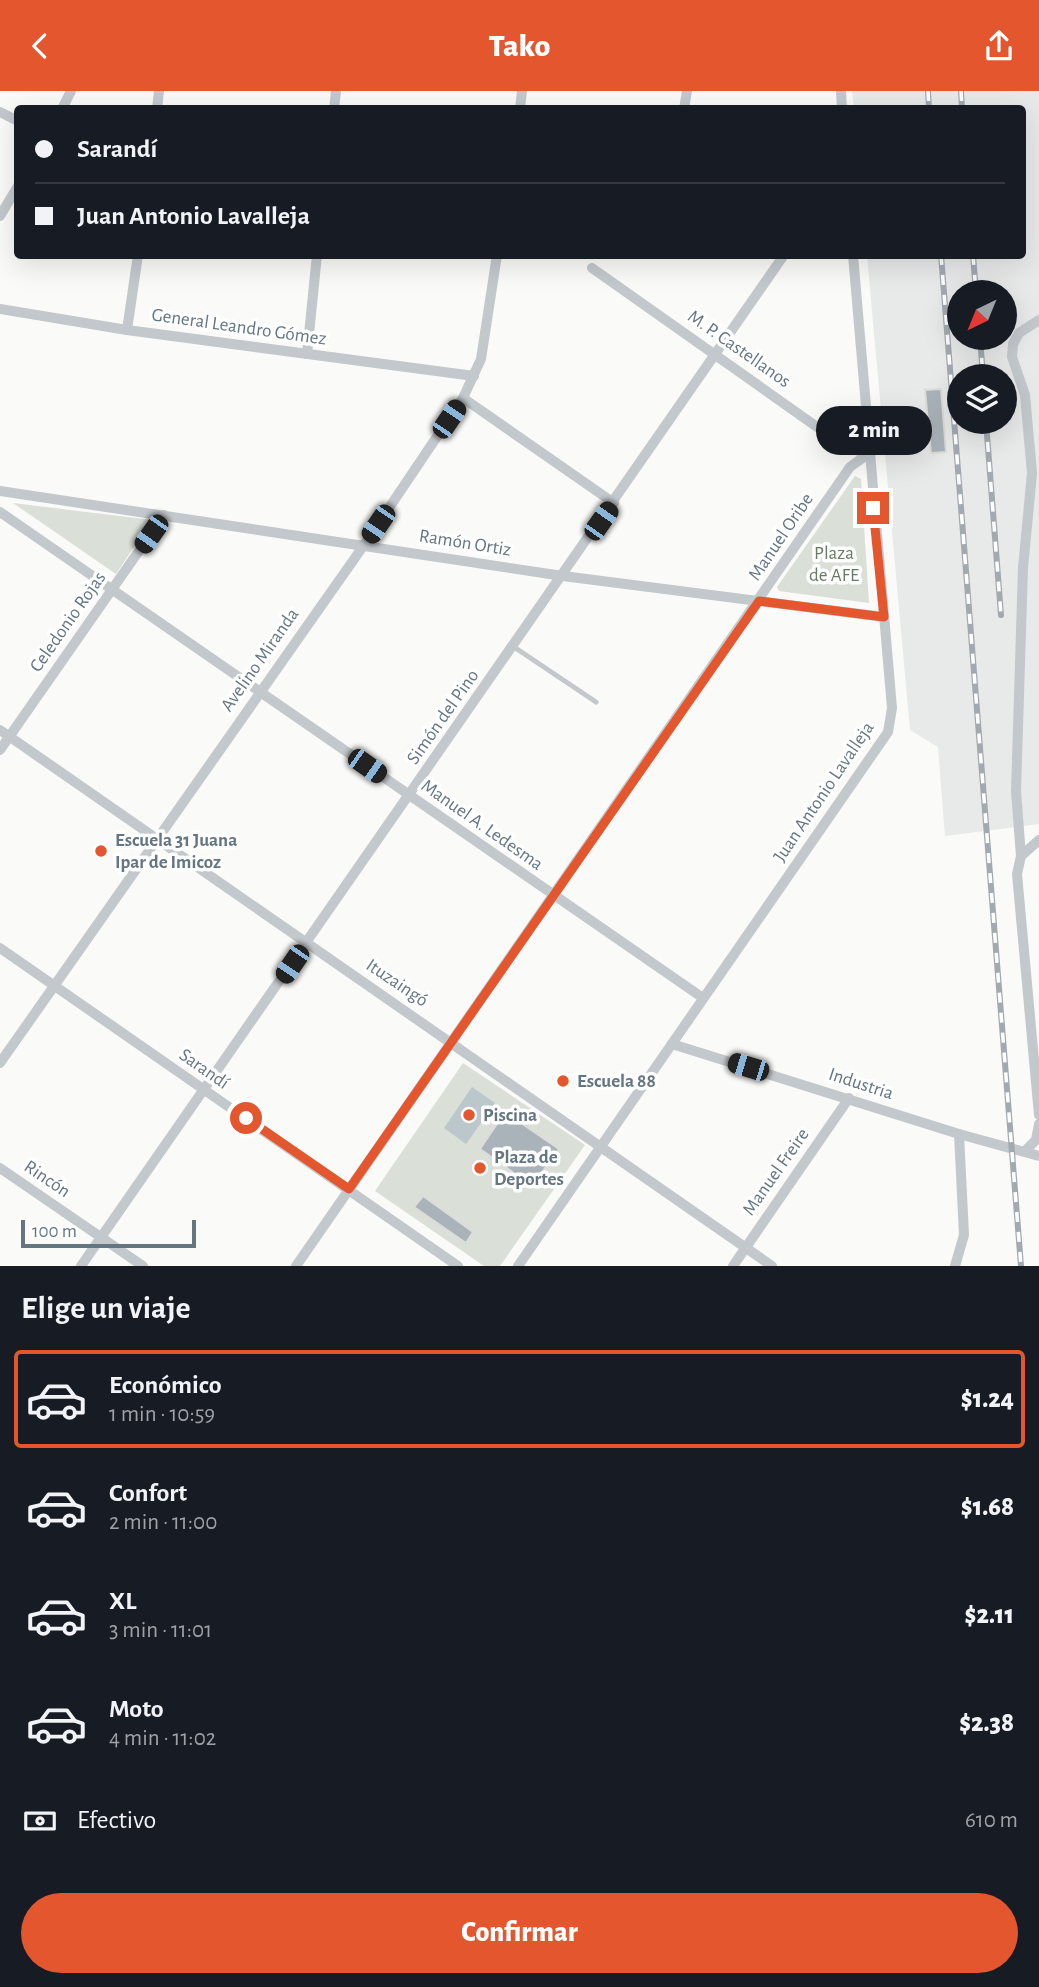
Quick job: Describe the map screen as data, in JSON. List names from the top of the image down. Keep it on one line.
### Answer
{"streets":{"street":["General Leandro Gómez","M. P. Castellanos","Manuel Oribe","Ramón Ortiz","Celedonio Rojas","Avelino Miranda","Simón del Pino","Juan Antonio Lavalleja","Manuel A. Ledesma","Ituzaingó","Sarandí","Industria","Manuel Freire","Rincón"]},"crossings":[["General Leandro Gómez","Avelino Miranda"],["M. P. Castellanos","Manuel Oribe"],["M. P. Castellanos","Simón del Pino"],["M. P. Castellanos","Juan Antonio Lavalleja"],["Manuel Oribe","Ramón Ortiz"],["Manuel Oribe","Juan Antonio Lavalleja"],["Manuel Oribe","Manuel A. Ledesma"],["Manuel Oribe","Ituzaingó"],["Manuel Oribe","Sarandí"],["Ramón Ortiz","Celedonio Rojas"],["Ramón Ortiz","Avelino Miranda"],["Ramón Ortiz","Simón del Pino"],["Ramón Ortiz","Juan Antonio Lavalleja"],["Celedonio Rojas","Manuel A. Ledesma"],["Celedonio Rojas","Ituzaingó"],["Avelino Miranda","Manuel A. Ledesma"],["Avelino Miranda","Ituzaingó"],["Avelino Miranda","Sarandí"],["Simón del Pino","Manuel A. Ledesma"],["Simón del Pino","Ituzaingó"],["Simón del Pino","Sarandí"],["Simón del Pino","Rincón"],["Juan Antonio Lavalleja","Manuel A. Ledesma"],["Juan Antonio Lavalleja","Ituzaingó"],["Juan Antonio Lavalleja","Industria"],["Ituzaingó","Manuel Freire"],["Industria","Manuel Freire"]],"parks":["Plaza de AFE"],"places":["Escuela 31 Juana Ipar de Imicoz","Escuela 88","Piscina","Plaza de Deportes"],"scale_bar":"100 m","north":"bottom left","page":{"header":"Tako","banner":["Sarandí","Juan Antonio Lavalleja"],"bubble":"2 min","scale":"100 m","heading":"Elige un viaje","list":[{"name":"Económico","note":"1 min · 10:59","value":"$1.24"},{"name":"Confort","note":"2 min · 11:00","value":"$1.68"},{"name":"XL","note":"3 min · 11:01","value":"$2.11"},{"name":"Moto","note":"4 min · 11:02","value":"$2.38"}],"pay":["Efectivo","610 m"],"buttons":"Confirmar"}}
